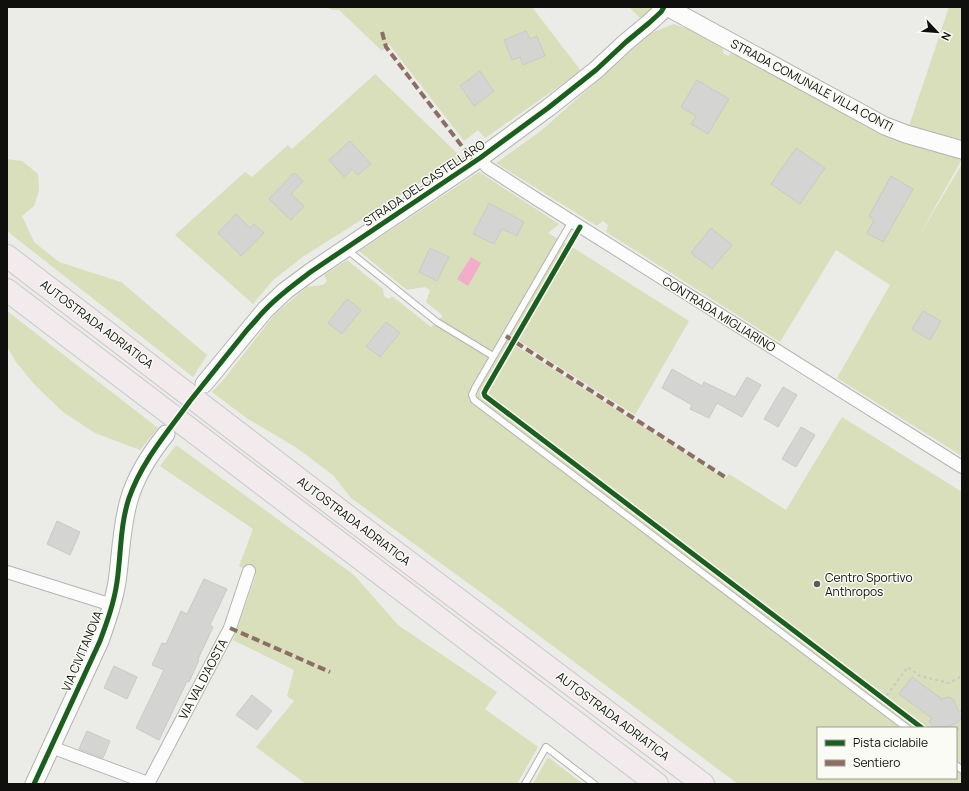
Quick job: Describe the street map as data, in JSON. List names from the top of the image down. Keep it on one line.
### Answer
{"streets":{"highway":["AUTOSTRADA ADRIATICA"],"street":["STRADA COMUNALE VILLA CONTI","STRADA DEL CASTELLARO","CONTRADA MIGLIARINO","VIA CIVITANOVA","VIA VAL D'AOSTA"]},"crossings":[["STRADA COMUNALE VILLA CONTI","STRADA DEL CASTELLARO"],["STRADA DEL CASTELLARO","CONTRADA MIGLIARINO"]],"places":["Centro Sportivo Anthropos"],"legend":["Pista ciclabile","Sentiero"],"north":"bottom right"}
